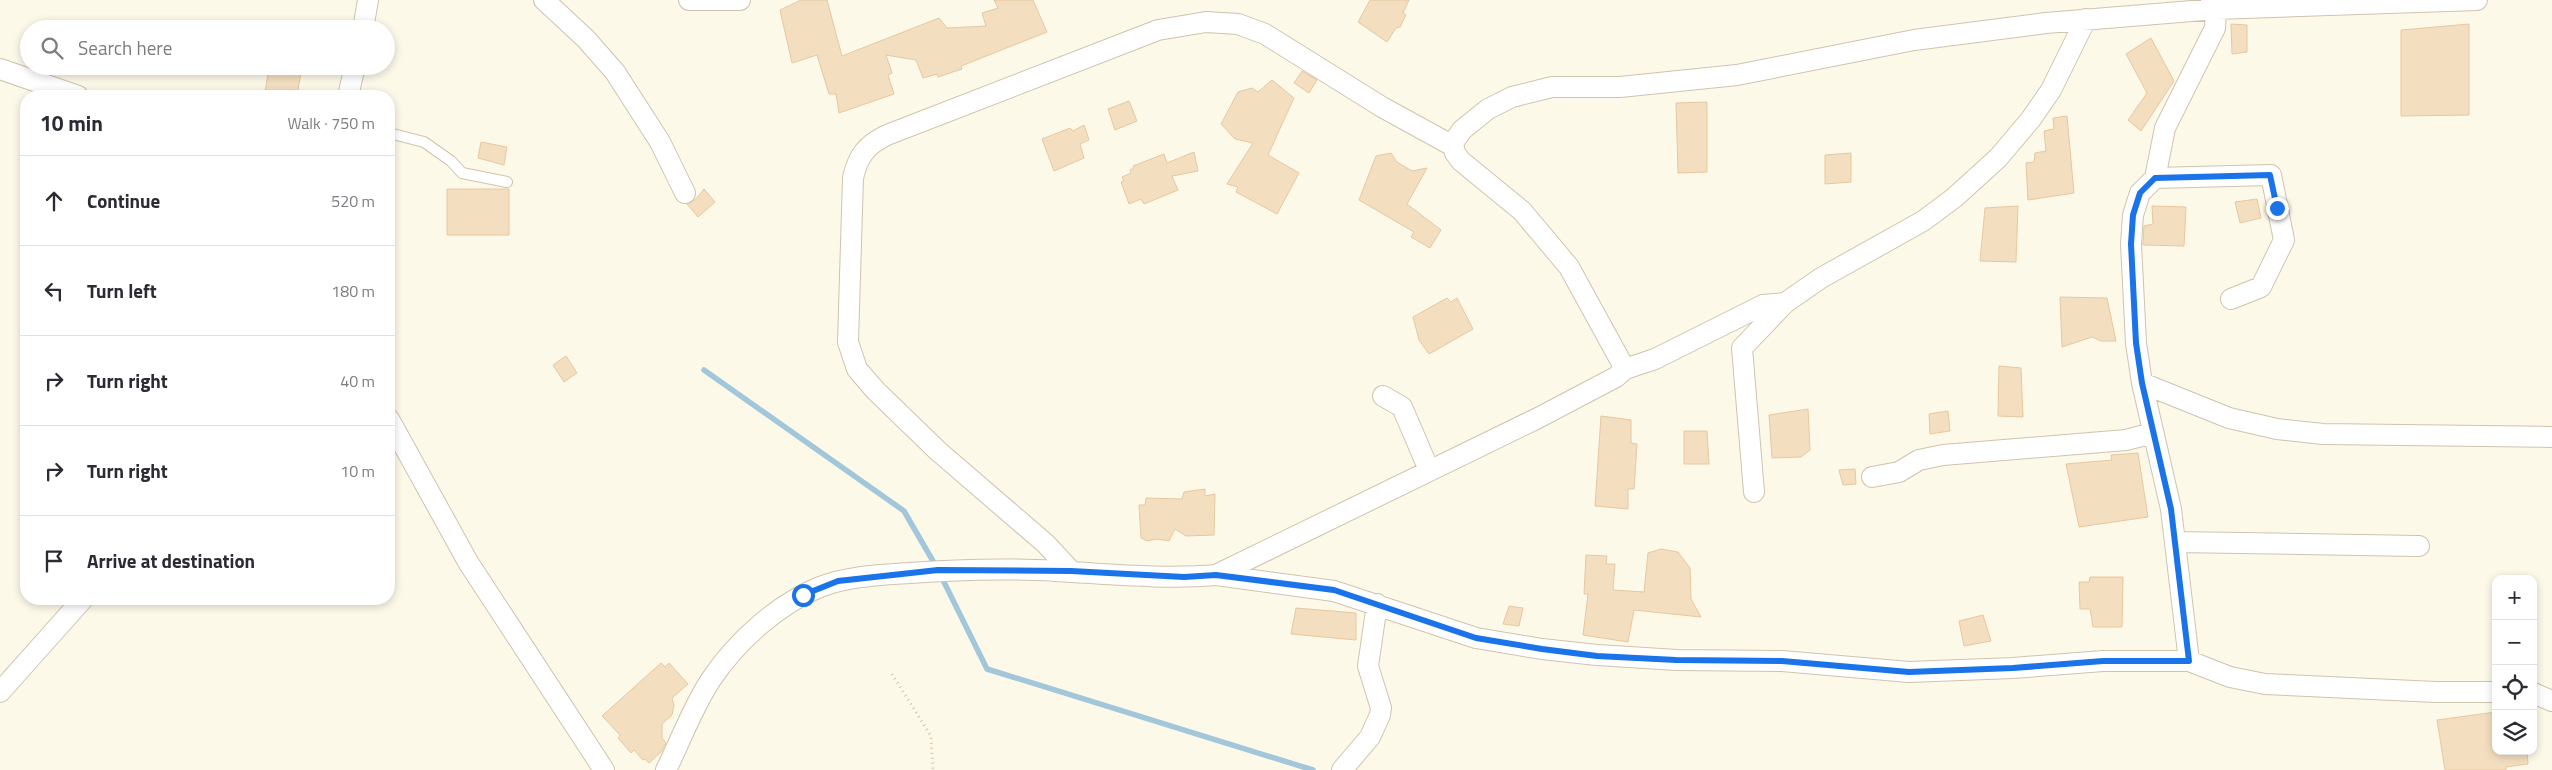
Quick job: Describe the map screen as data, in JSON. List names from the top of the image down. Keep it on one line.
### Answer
{"page":{"search":"Search here","heading":["10 min","Walk · 750 m"],"list":[["Continue","520 m"],["Turn left","180 m"],["Turn right","40 m"],["Turn right","10 m"],"Arrive at destination"],"map_buttons":["+","−"]}}
